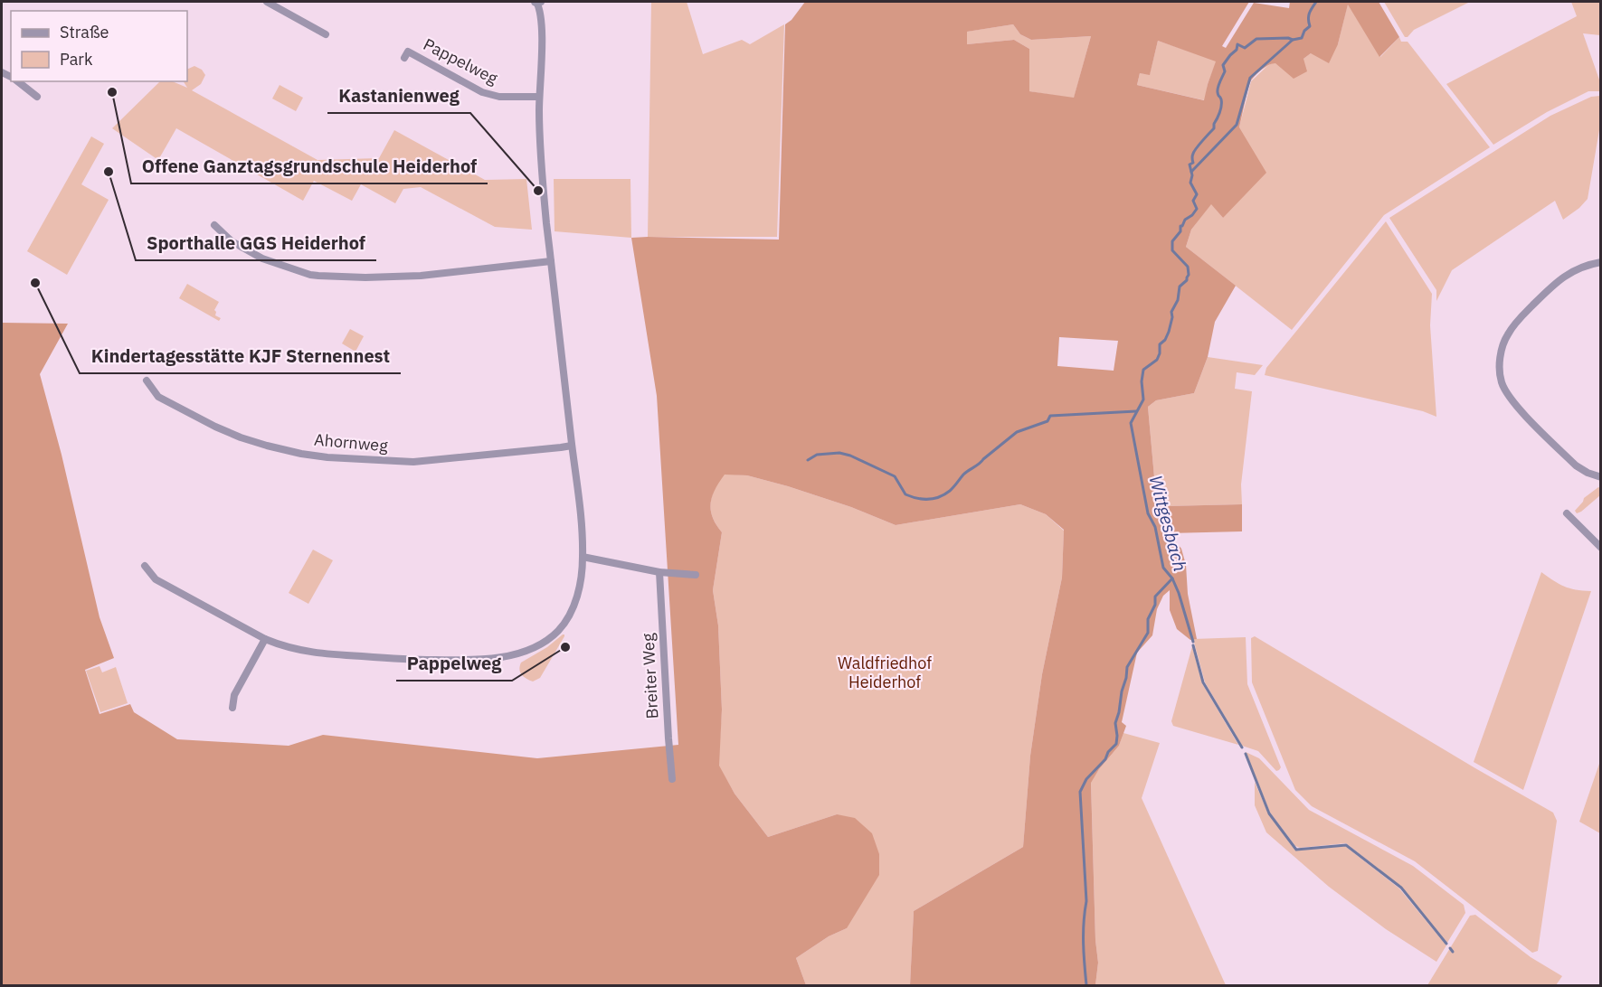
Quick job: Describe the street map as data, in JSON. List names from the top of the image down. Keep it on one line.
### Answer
{"streets":{"street":["Pappelweg","Ahornweg","Breiter Weg"]},"water":["Wittgesbach"],"parks":["Waldfriedhof Heiderhof"],"places":["Offene Ganztagsgrundschule Heiderhof","Sporthalle GGS Heiderhof","Kastanienweg","Kindertagesstätte KJF Sternennest","Pappelweg"],"legend":["Straße","Park"]}
